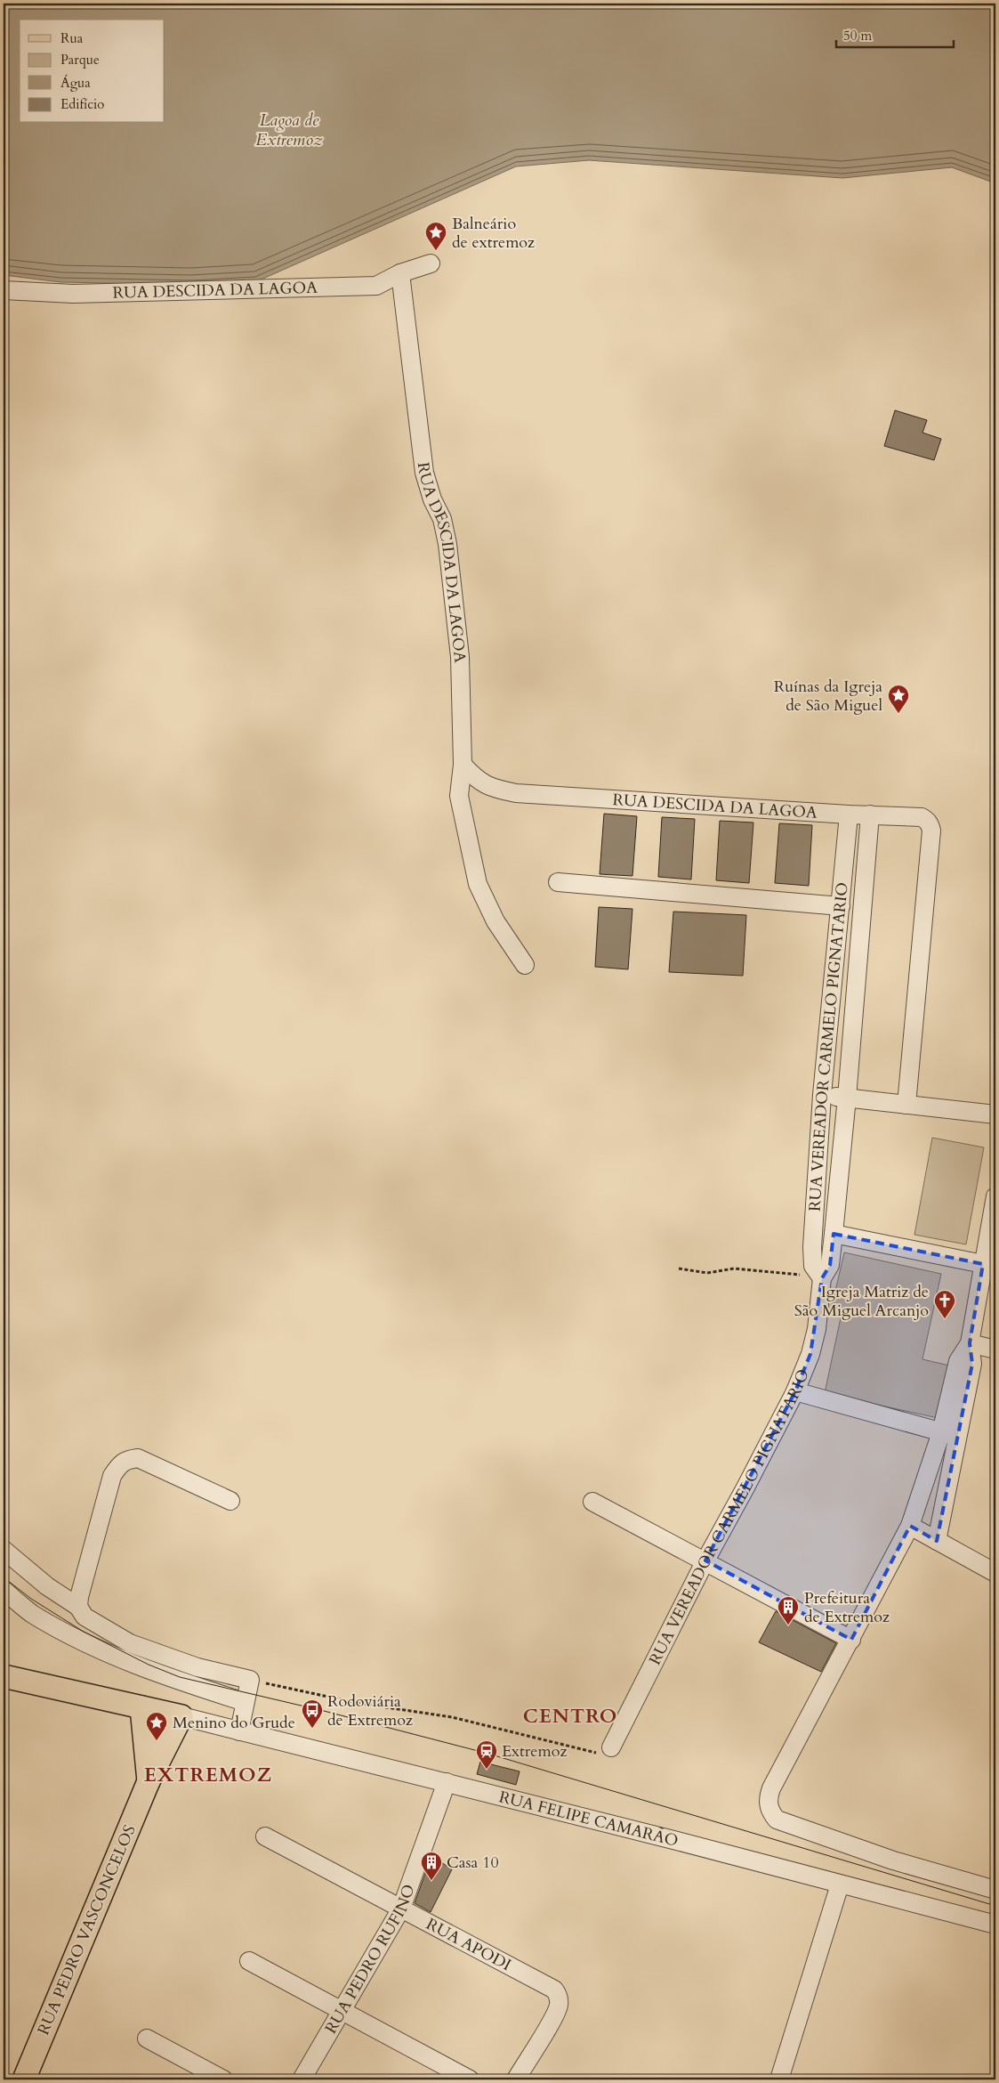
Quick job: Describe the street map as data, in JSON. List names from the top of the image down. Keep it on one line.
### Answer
{"streets":{"main road":["RUA PEDRO VASCONCELOS"],"street":["RUA DESCIDA DA LAGOA","RUA VEREADOR CARMELO PIGNATARIO","RUA FELIPE CAMARÃO","RUA APODI","RUA PEDRO RUFINO"]},"crossings":[["RUA DESCIDA DA LAGOA","RUA VEREADOR CARMELO PIGNATARIO"],["RUA FELIPE CAMARÃO","RUA PEDRO VASCONCELOS"],["RUA FELIPE CAMARÃO","RUA PEDRO RUFINO"],["RUA APODI","RUA PEDRO RUFINO"]],"districts":["CENTRO","EXTREMOZ"],"water":["Lagoa de Extremoz"],"places":{"place":["Balneário de extremoz","Ruínas da Igreja de São Miguel","Menino do Grude"],"church":["Igreja Matriz de São Miguel Arcanjo"],"building":["Prefeitura de Extremoz","Casa 10"],"bus stop":["Rodoviária de Extremoz"],"station":["Extremoz"]},"legend":["Rua","Parque","Água","Edifício"],"scale_bar":"50 m"}
